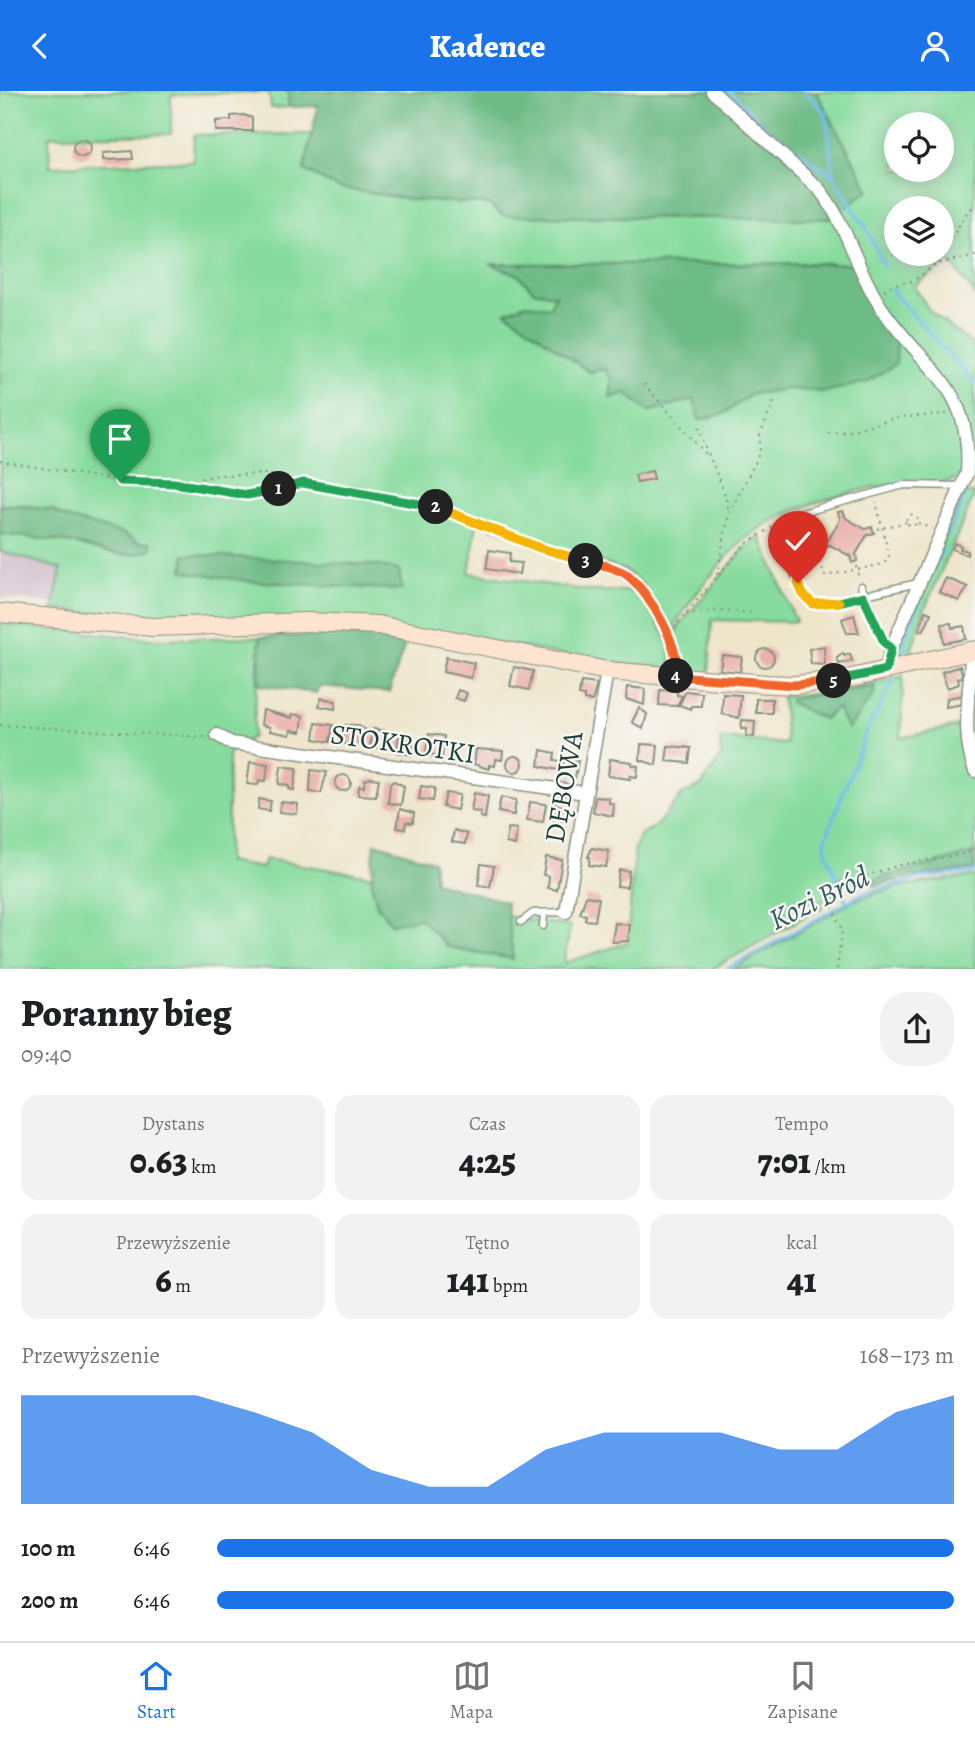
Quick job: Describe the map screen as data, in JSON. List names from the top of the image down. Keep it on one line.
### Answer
{"streets":{"street":["STOKROTKI","DĘBOWA"]},"crossings":[["STOKROTKI","DĘBOWA"]],"water":["Kozi Bród"],"page":{"header":"Kadence","pins":["1","2","3","4","5"],"heading":["Poranny bieg","09:40"],"stats":[["Dystans","0.63 km"],["Czas","4:25"],["Tempo","7:01 /km"],["Przewyższenie","6 m"],["Tętno","141 bpm"],["kcal","41"]],"chart":["Przewyższenie","168–173 m"],"list":[{"name":"100 m","note":"6:46"},{"name":"200 m","note":"6:46"}],"tabs":["Start","Mapa","Zapisane"]}}
